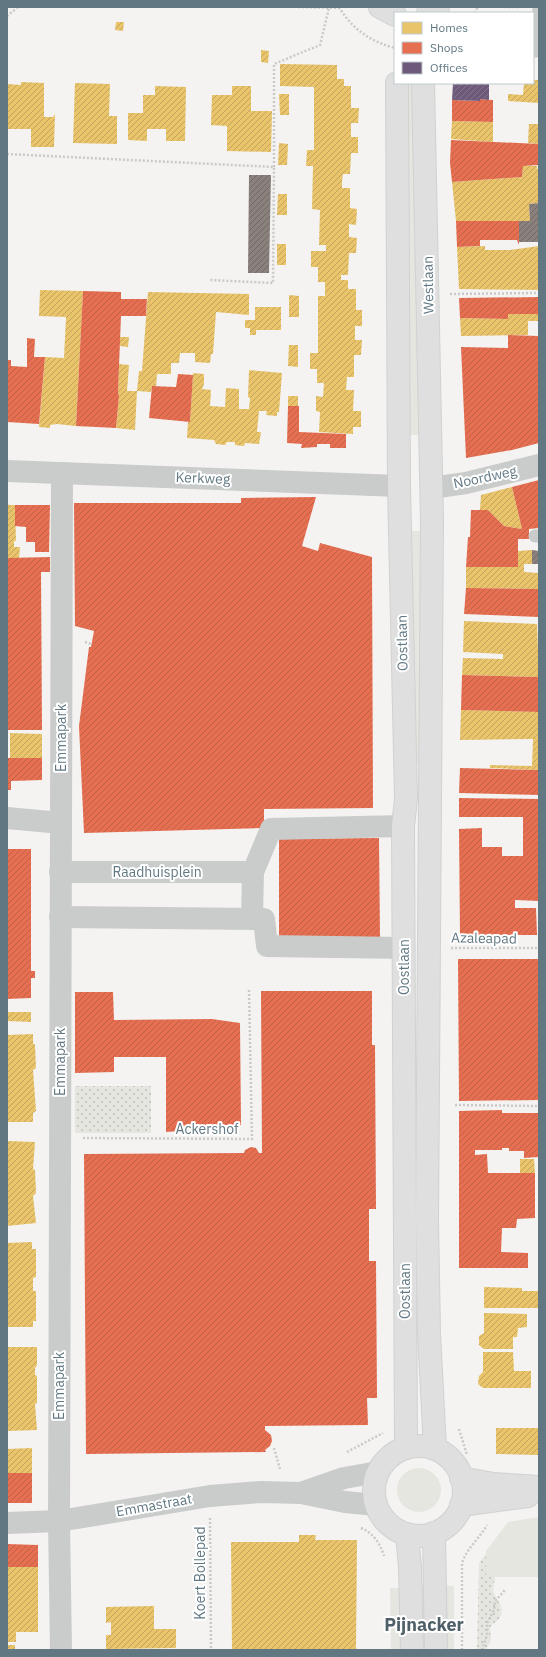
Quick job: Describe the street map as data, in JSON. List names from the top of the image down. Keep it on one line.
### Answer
{"streets":{"main road":["Westlaan","Oostlaan"],"street":["Noordweg","Kerkweg","Emmapark","Raadhuisplein","Emmastraat"],"path":["Azaleapad","Ackershof","Koert Bollepad"]},"crossings":[["Westlaan","Noordweg"],["Westlaan","Oostlaan"],["Noordweg","Oostlaan"],["Kerkweg","Oostlaan"],["Kerkweg","Emmapark"],["Oostlaan","Azaleapad"],["Oostlaan","Emmastraat"],["Emmapark","Raadhuisplein"],["Emmapark","Ackershof"],["Emmapark","Emmastraat"],["Emmastraat","Koert Bollepad"]],"districts":["Pijnacker"],"legend":["Homes","Shops","Offices"]}
